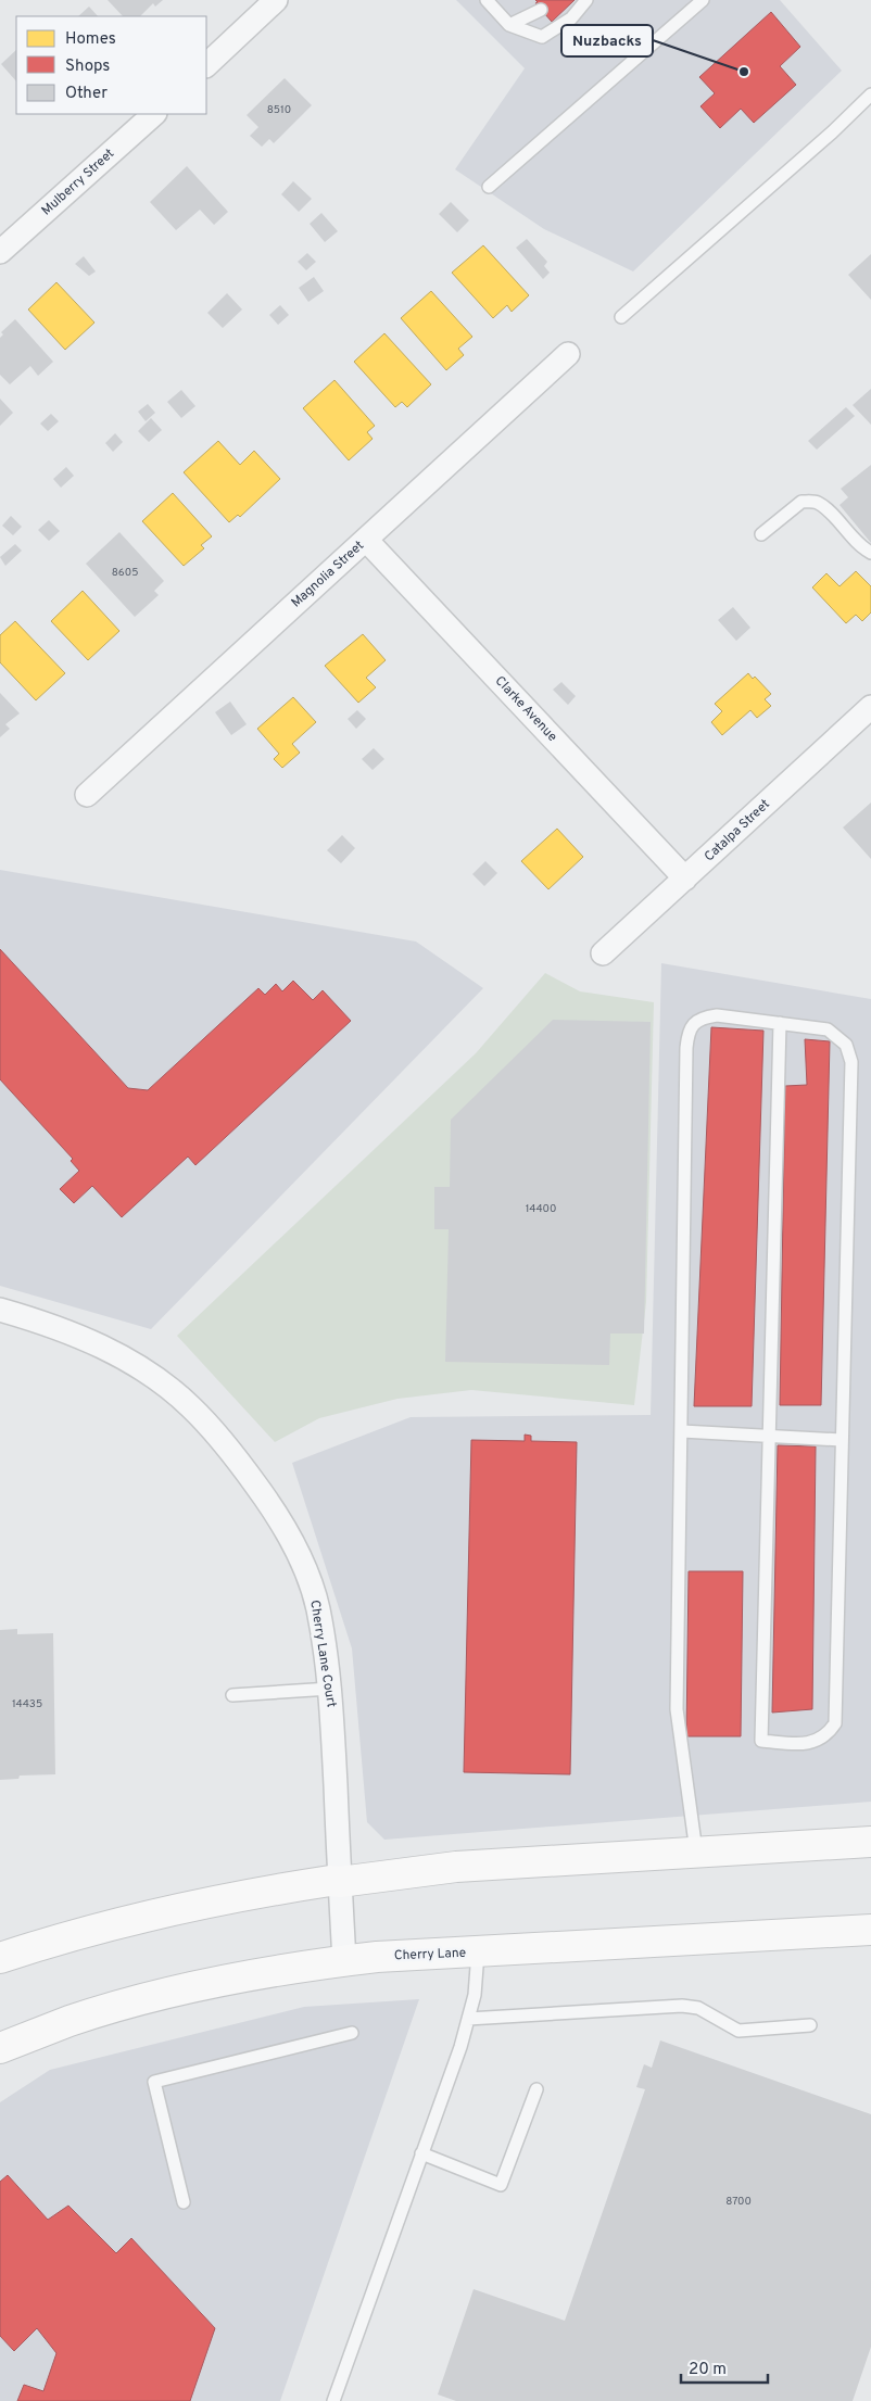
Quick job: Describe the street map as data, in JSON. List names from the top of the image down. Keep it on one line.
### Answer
{"streets":{"main road":["Cherry Lane"],"street":["Mulberry Street","Magnolia Street","Clarke Avenue","Catalpa Street","Cherry Lane Court"]},"crossings":[["Magnolia Street","Clarke Avenue"],["Clarke Avenue","Catalpa Street"],["Cherry Lane Court","Cherry Lane"]],"places":["Nuzbacks"],"house_numbers":["8510","8605","14400","14435","8700"],"legend":["Homes","Shops","Other"],"scale_bar":"20 m"}
